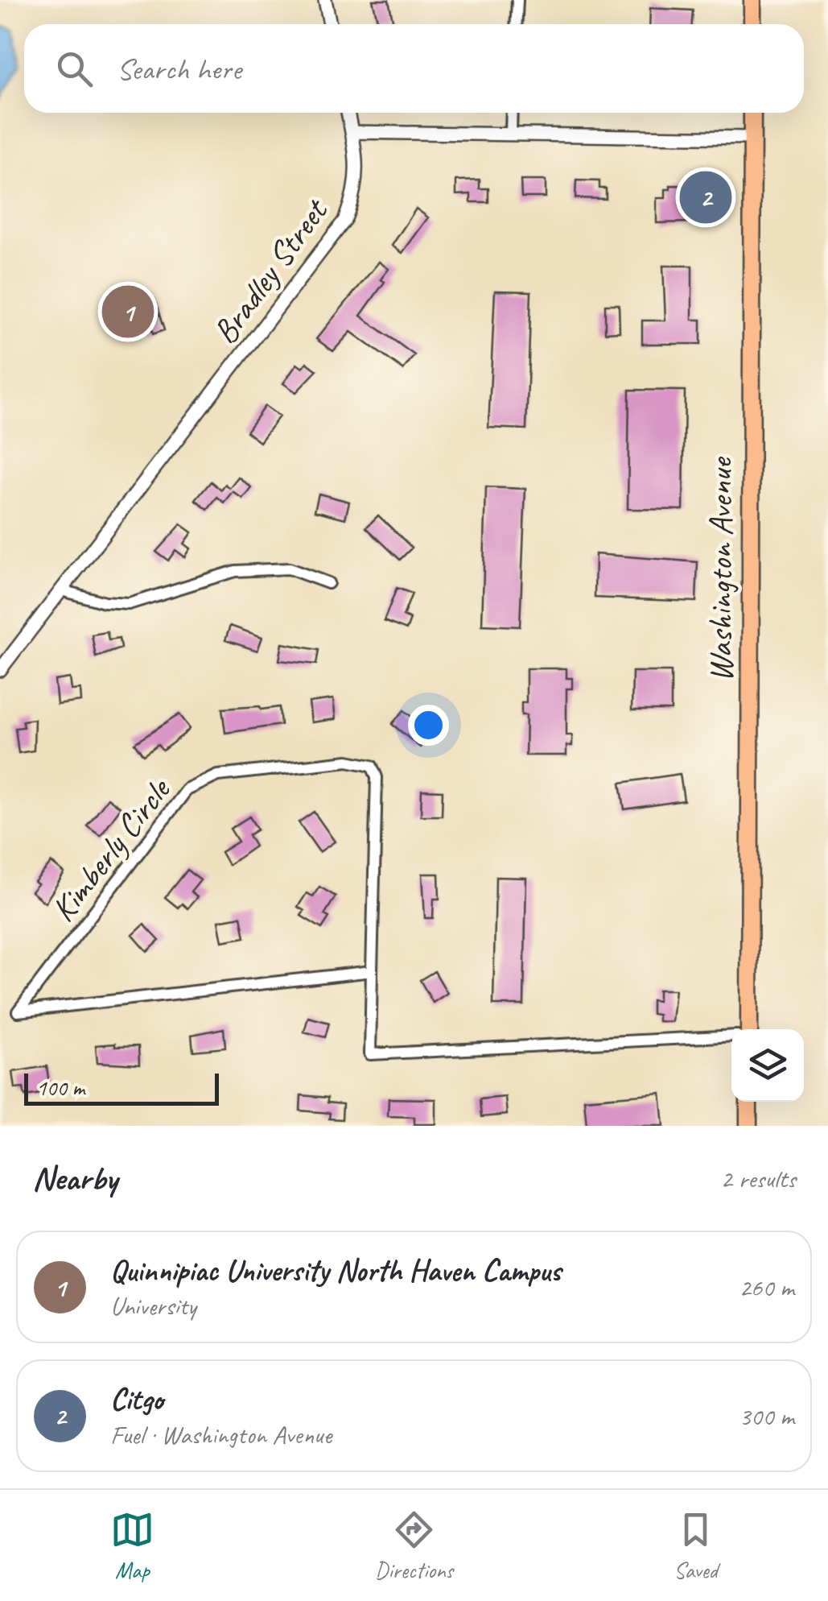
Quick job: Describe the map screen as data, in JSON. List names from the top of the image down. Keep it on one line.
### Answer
{"streets":{"main road":["Washington Avenue"],"street":["Bradley Street","Kimberly Circle"]},"scale_bar":"100 m","page":{"search":"Search here","pins":["2","1"],"scale":"100 m","heading":["Nearby","2 results"],"list":[{"mark":"1","name":"Quinnipiac University North Haven Campus","note":"University","value":"260 m"},{"mark":"2","name":"Citgo","note":"Fuel · Washington Avenue","value":"300 m"}],"nav":["Map","Directions","Saved"]}}
